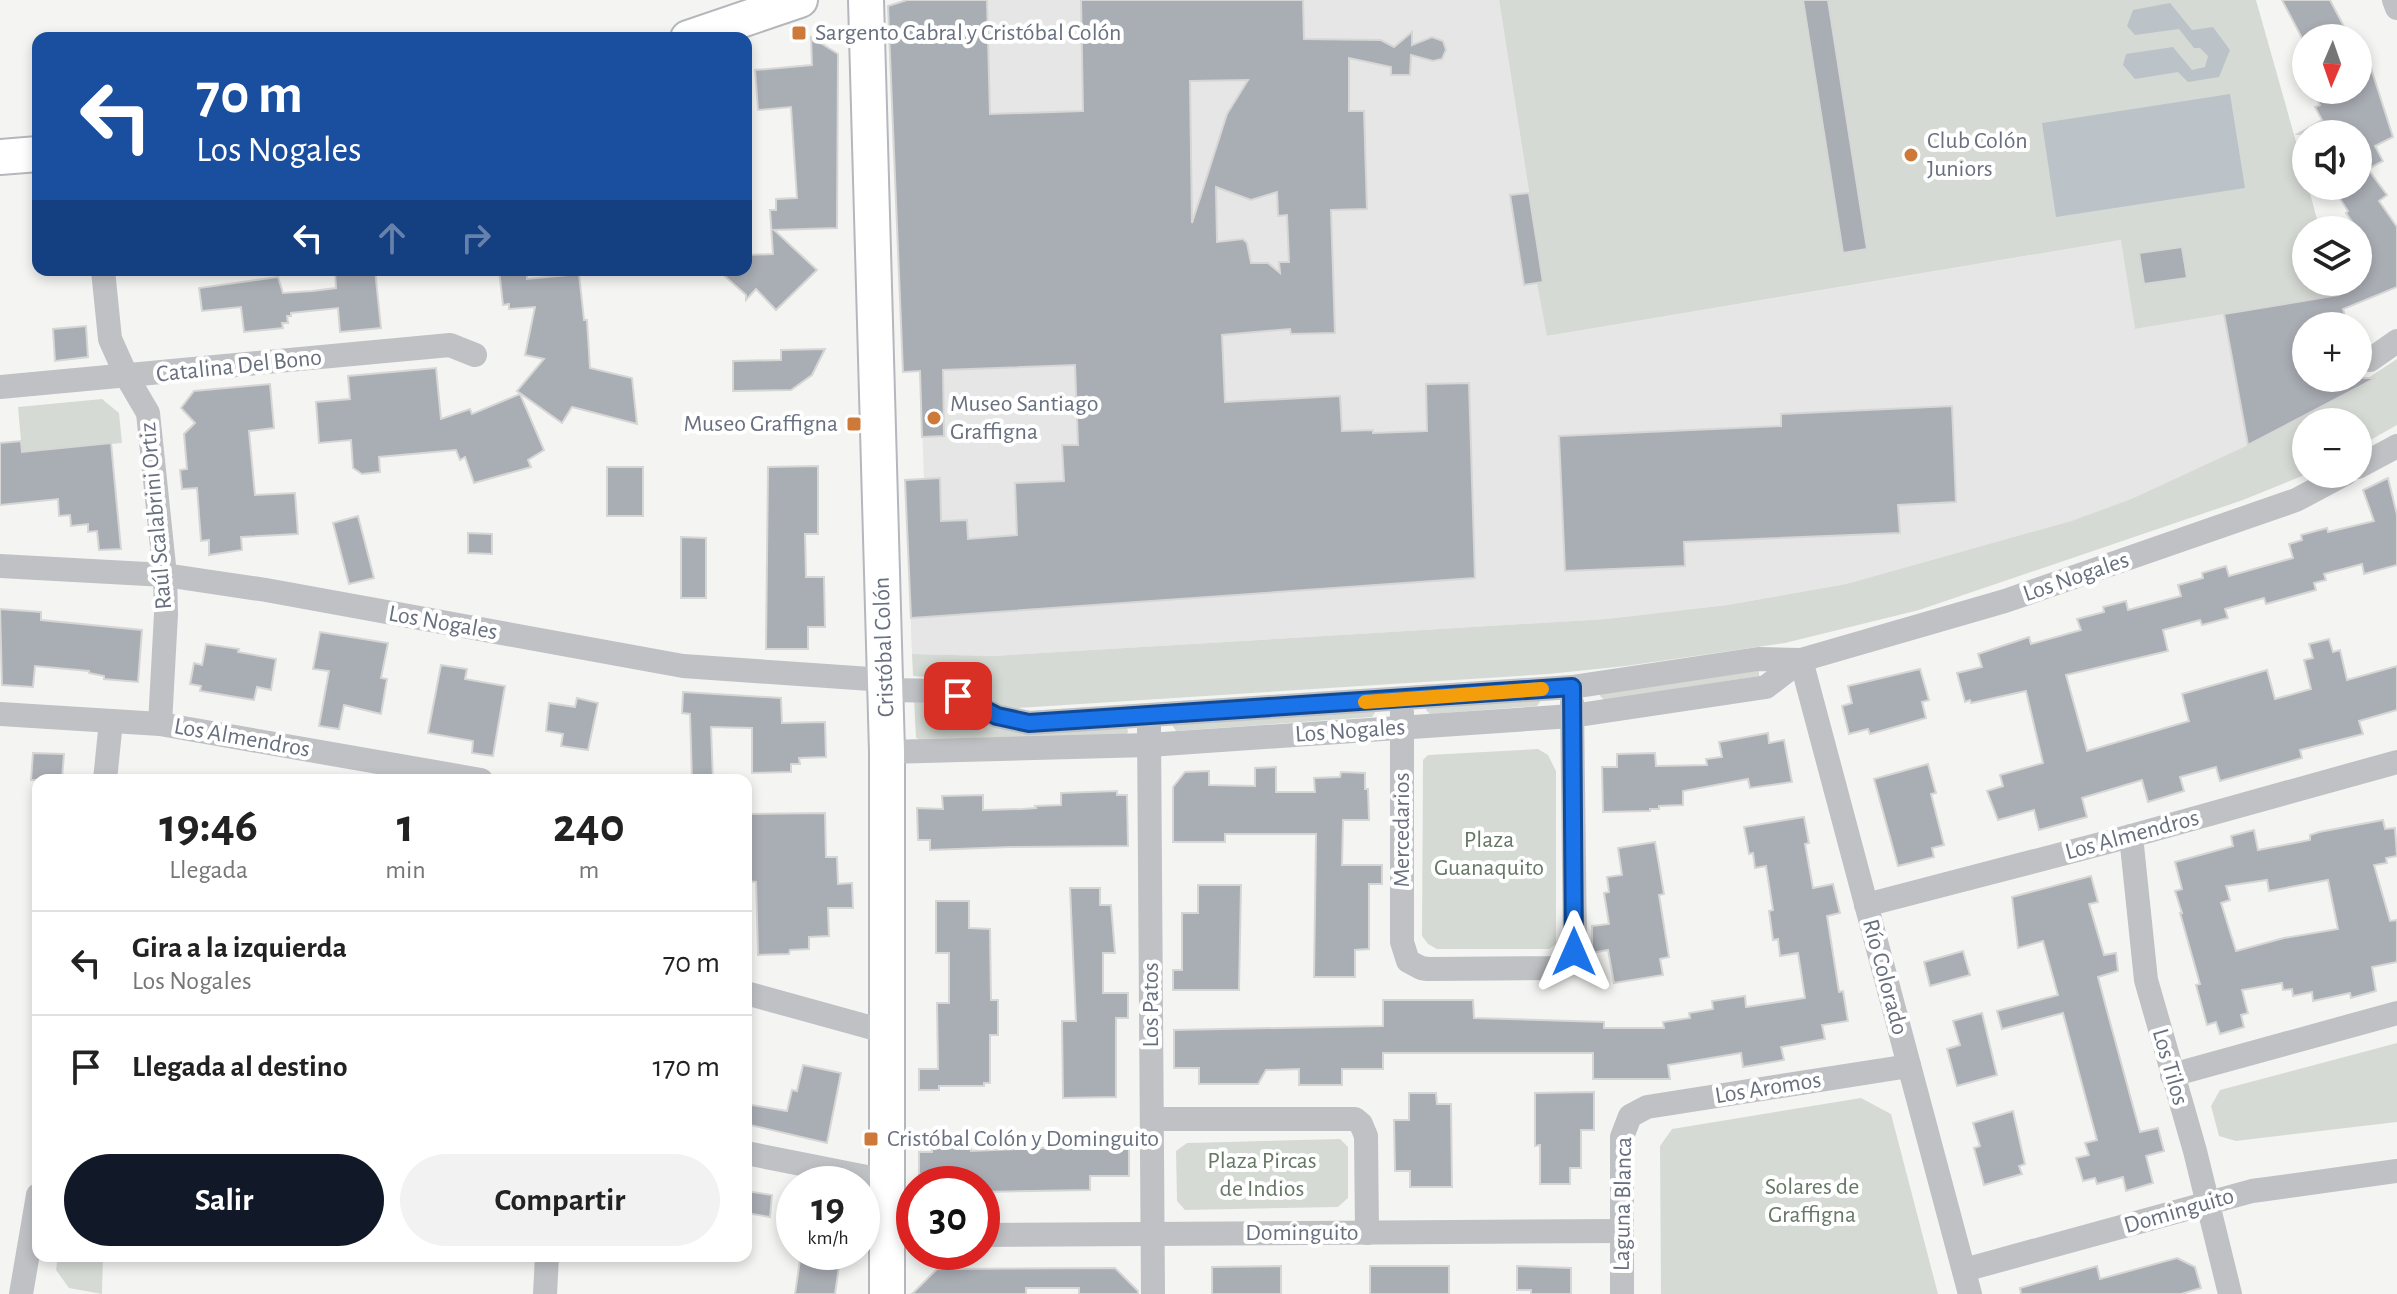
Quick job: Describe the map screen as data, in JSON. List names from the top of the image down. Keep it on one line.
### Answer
{"streets":{"street":["Catalina Del Bono","Raúl Scalabrini Ortiz","Los Nogales","Cristóbal Colón","Los Almendros","Mercedarios","Río Colorado","Los Patos","Los Tilos","Los Aromos","Laguna Blanca","Dominguito"]},"crossings":[["Catalina Del Bono","Raúl Scalabrini Ortiz"],["Raúl Scalabrini Ortiz","Los Nogales"],["Raúl Scalabrini Ortiz","Los Almendros"],["Los Nogales","Cristóbal Colón"],["Los Nogales","Mercedarios"],["Los Nogales","Río Colorado"],["Los Nogales","Los Patos"],["Los Almendros","Río Colorado"],["Los Almendros","Los Tilos"],["Río Colorado","Los Aromos"],["Río Colorado","Dominguito"],["Los Patos","Dominguito"],["Los Tilos","Dominguito"],["Los Aromos","Laguna Blanca"],["Laguna Blanca","Dominguito"]],"parks":["Plaza Guanaquito","Plaza Pircas de Indios","Solares de Graffigna"],"places":{"transit":["Sargento Cabral y Cristóbal Colón","Museo Graffigna","Cristóbal Colón y Dominguito"],"other":["Club Colón Juniors","Museo Santiago Graffigna"]},"north":"bottom","page":{"map_buttons":["+","−"],"turn":["70 m","Los Nogales"],"eta":["19:46","Llegada","1","min","240","m"],"list":[{"name":"Gira a la izquierda","note":"Los Nogales","value":"70 m"},{"name":"Llegada al destino","value":"170 m"}],"buttons":["Salir","Compartir"],"speed":"19 km/h","limit":"30"}}
